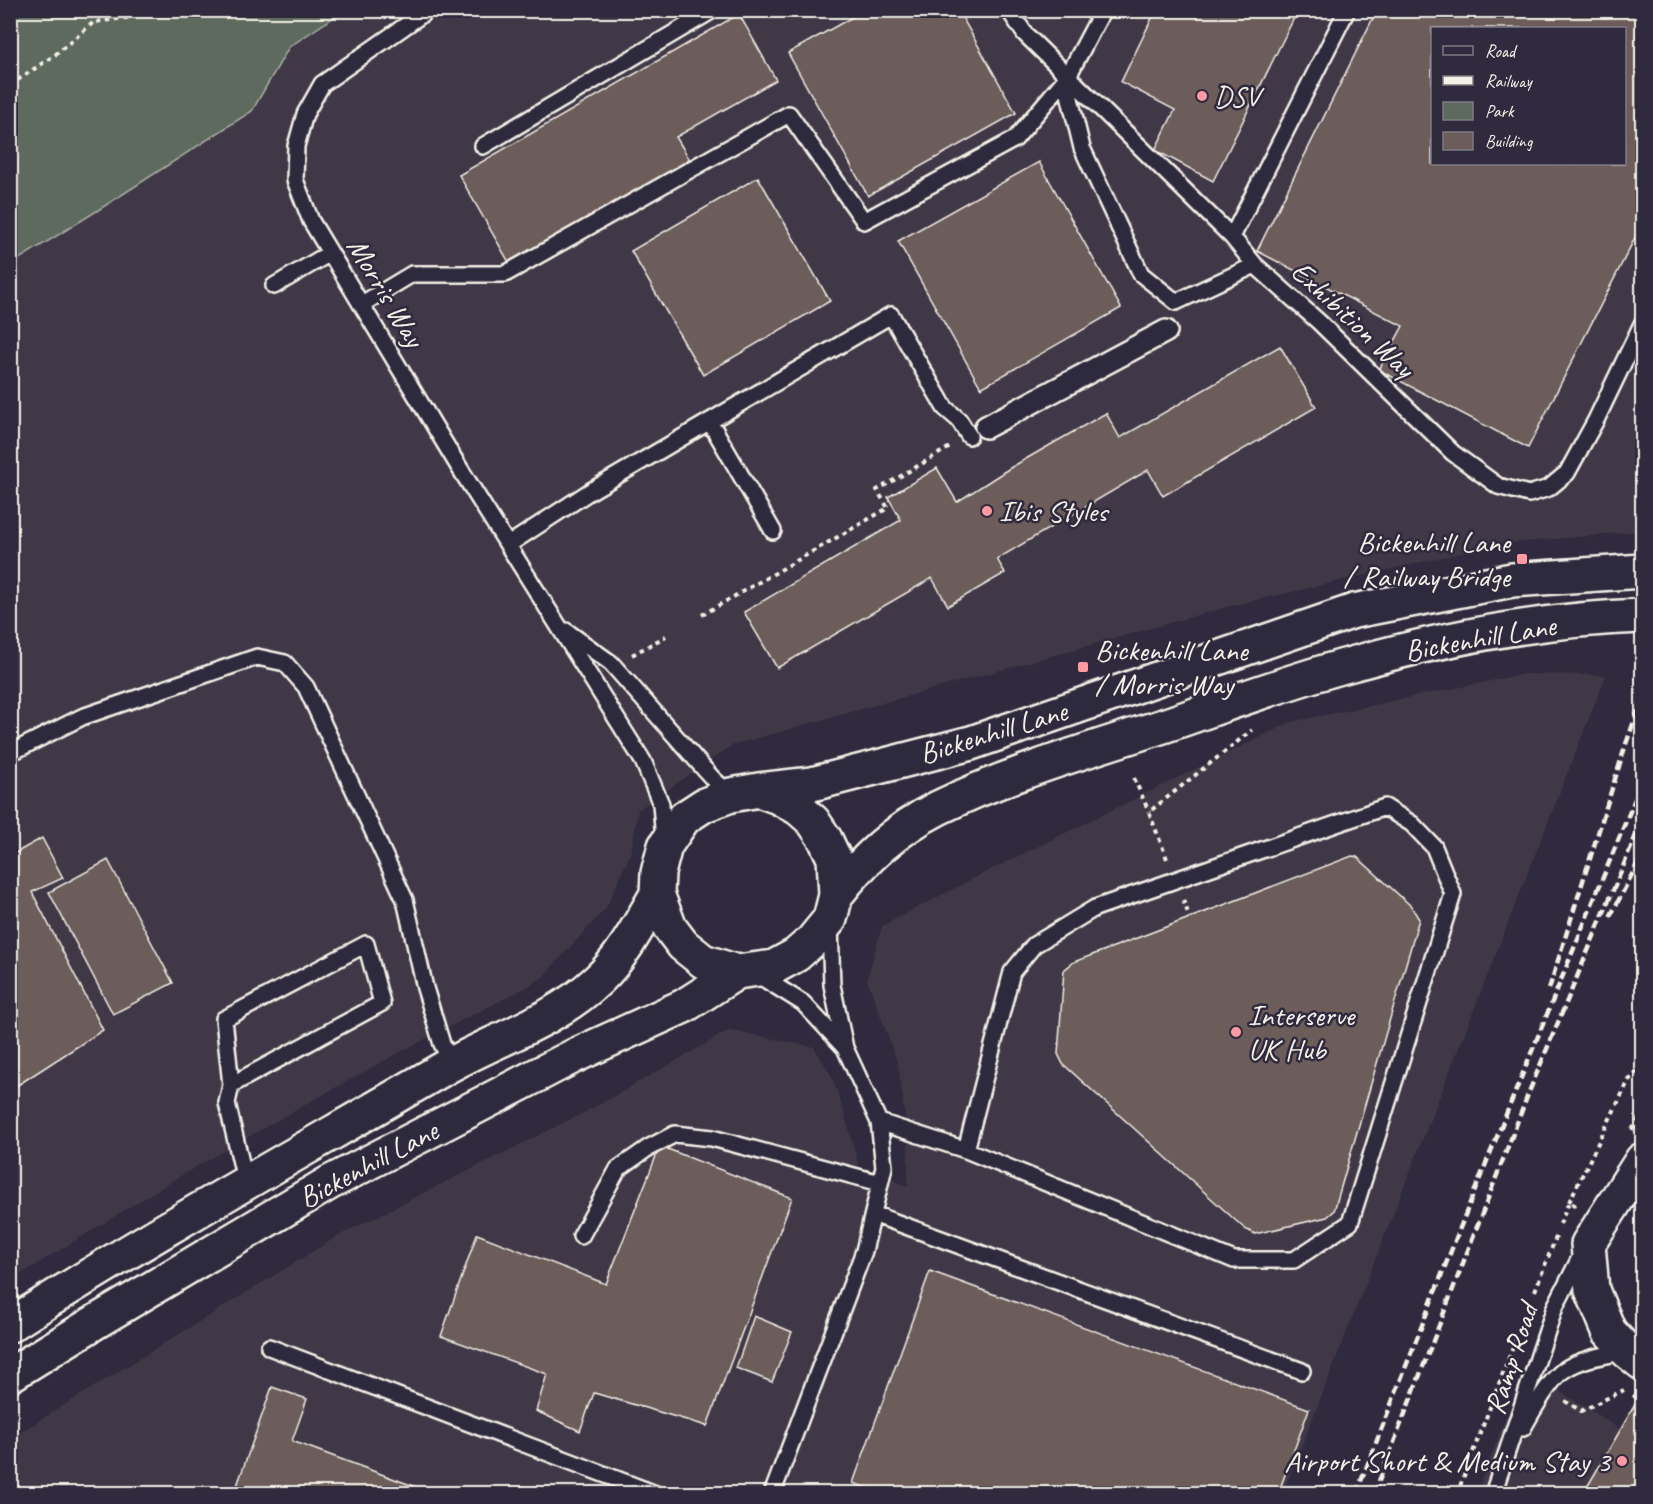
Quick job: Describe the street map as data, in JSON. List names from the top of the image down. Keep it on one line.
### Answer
{"streets":{"main road":["Bickenhill Lane"],"lane":["Morris Way","Exhibition Way","Ramp Road"]},"crossings":[["Morris Way","Bickenhill Lane"]],"places":{"other":["DSV","Ibis Styles","Interserve UK Hub","Airport Short & Medium Stay 3"],"transit":["Bickenhill Lane / Railway Bridge","Bickenhill Lane / Morris Way"]},"legend":["Road","Railway","Park","Building"]}
